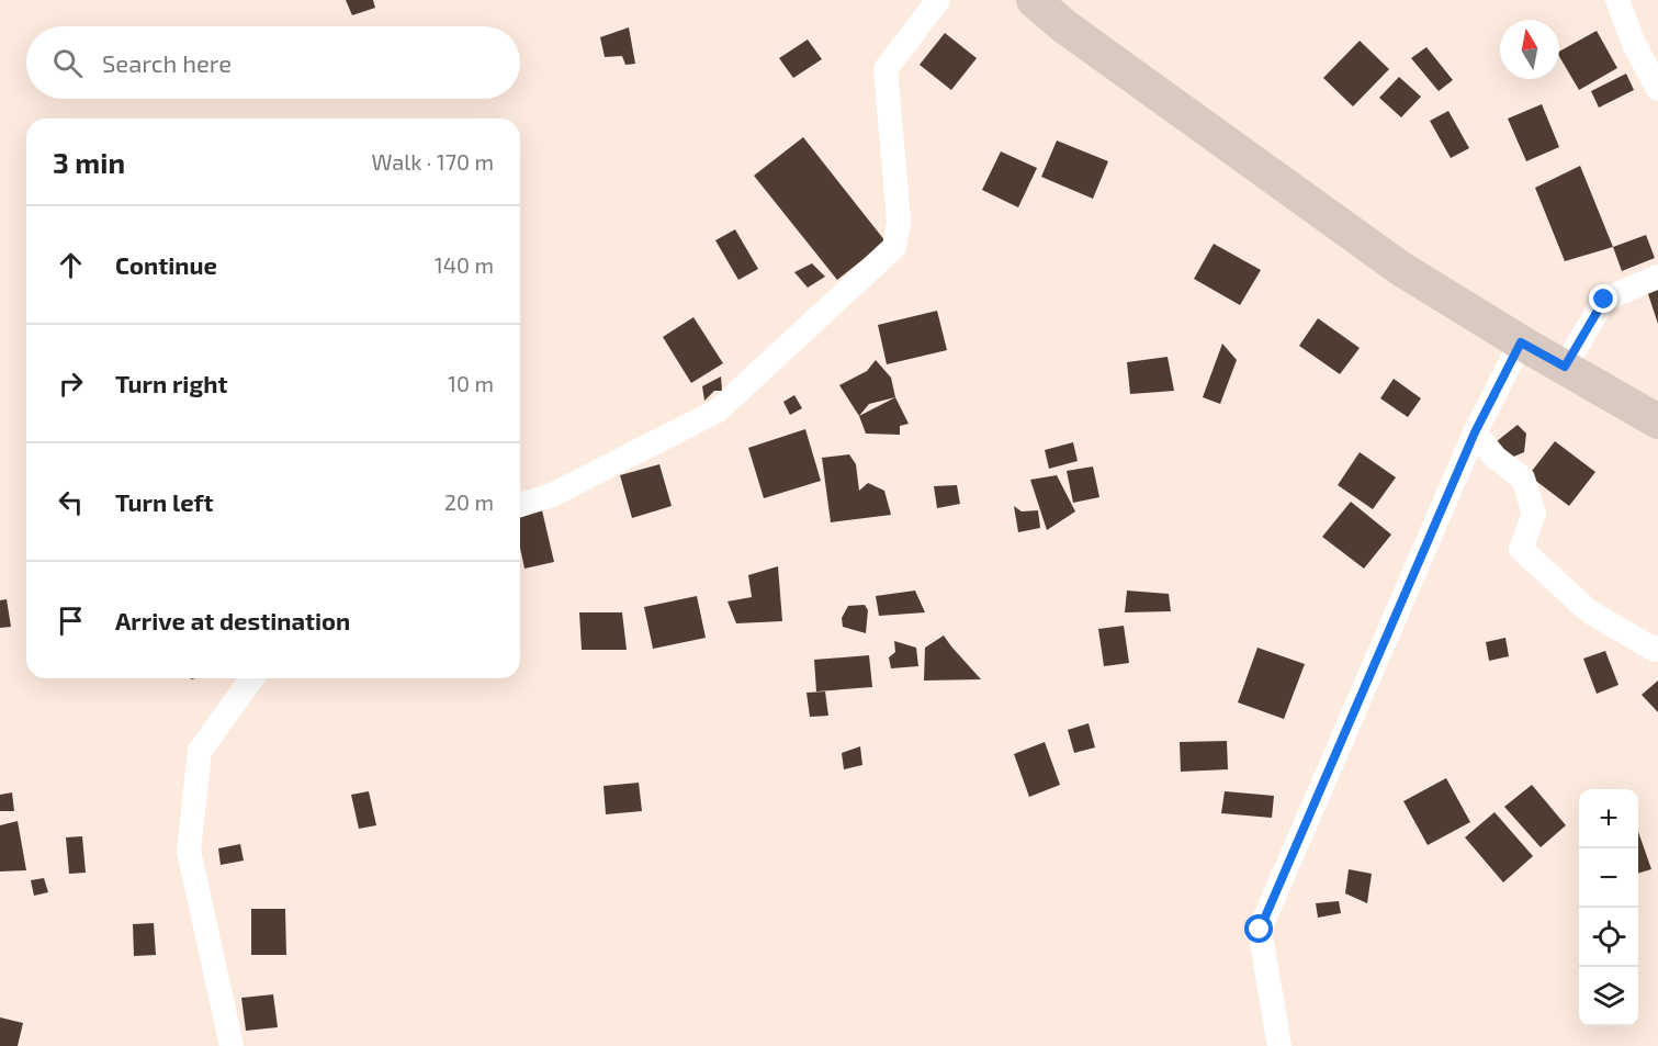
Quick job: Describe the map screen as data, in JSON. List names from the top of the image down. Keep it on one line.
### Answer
{"north":"top","page":{"search":"Search here","heading":["3 min","Walk · 170 m"],"list":[["Continue","140 m"],["Turn right","10 m"],["Turn left","20 m"],"Arrive at destination"],"map_buttons":["+","−"]}}
